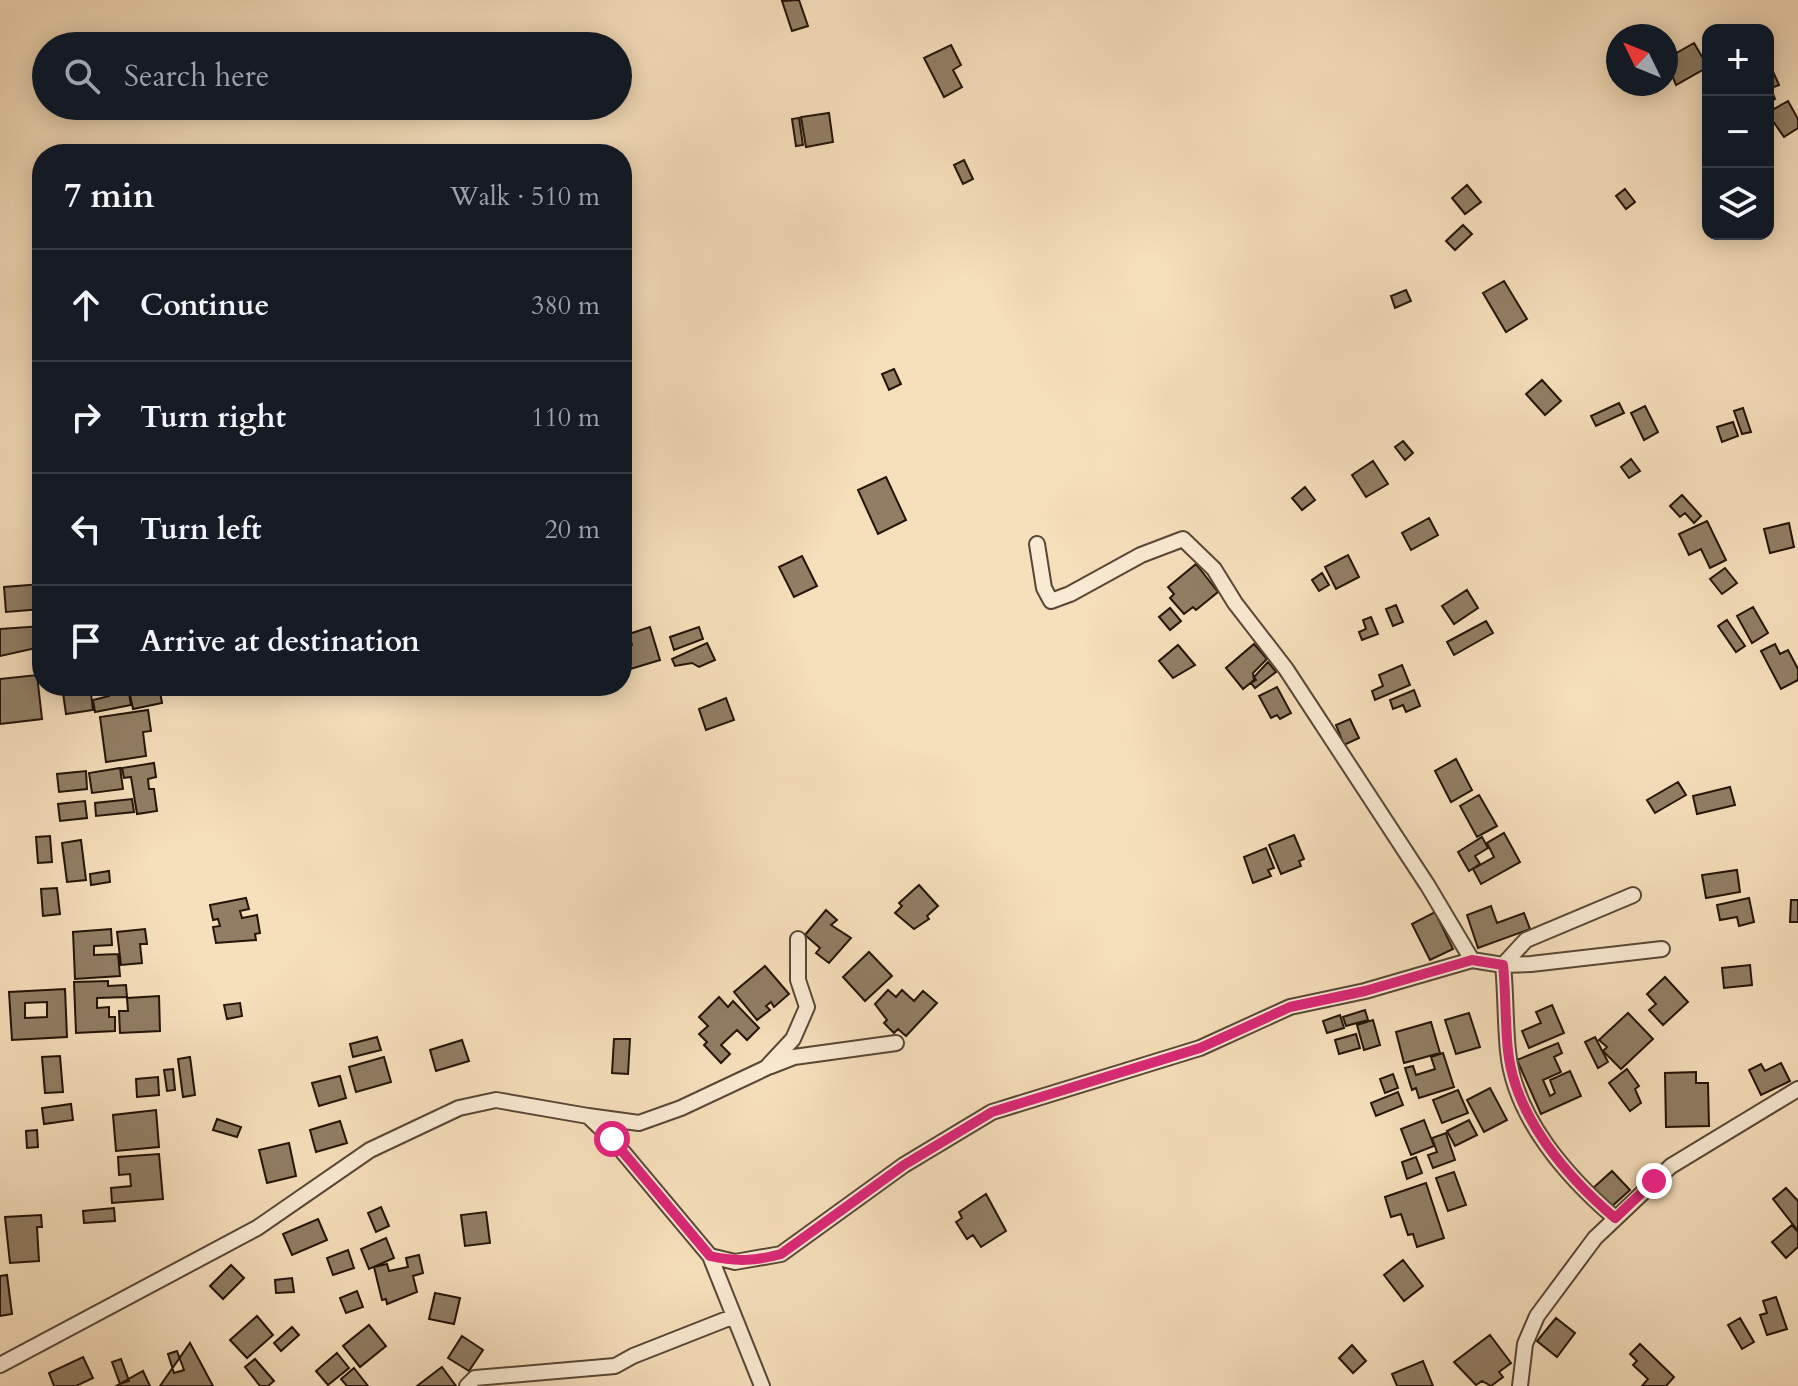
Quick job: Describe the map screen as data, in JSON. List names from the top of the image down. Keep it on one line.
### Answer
{"north":"top left","page":{"map_buttons":["+","−"],"search":"Search here","heading":["7 min","Walk · 510 m"],"list":[["Continue","380 m"],["Turn right","110 m"],["Turn left","20 m"],"Arrive at destination"]}}
